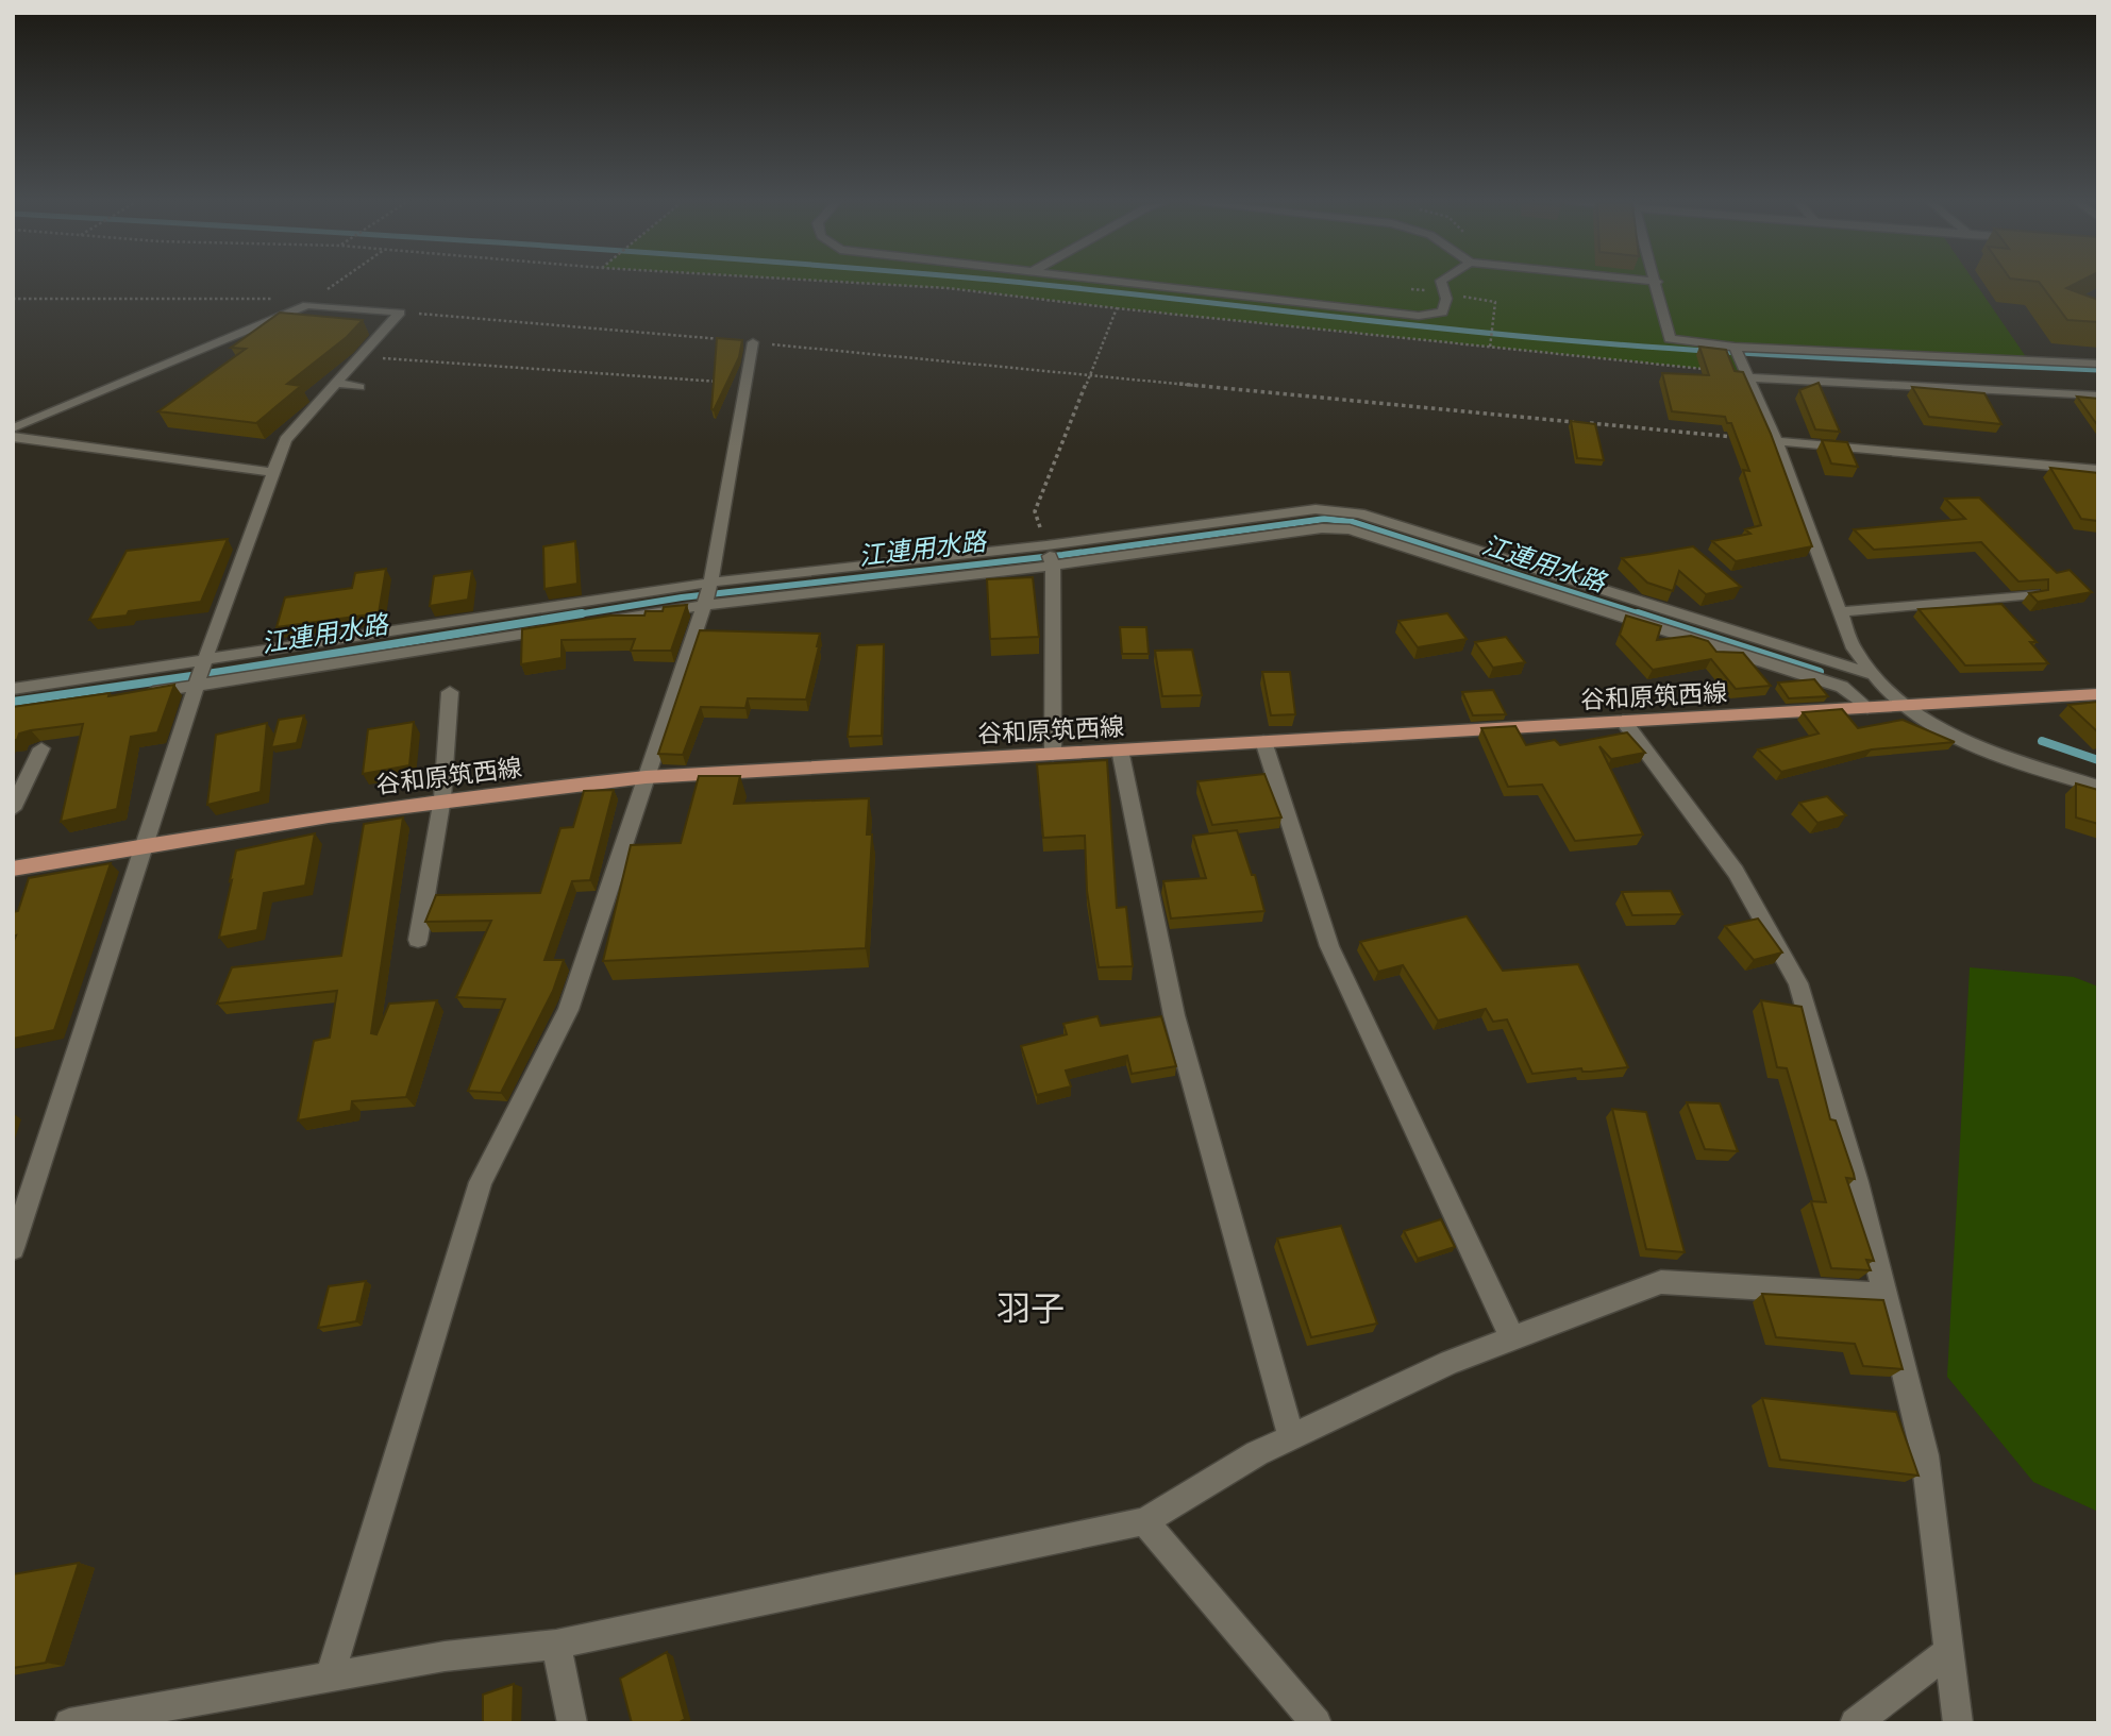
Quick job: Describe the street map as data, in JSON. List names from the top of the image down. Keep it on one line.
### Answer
{"streets":{"main road":["谷和原筑西線"]},"districts":["羽子"],"water":["江連用水路"]}
